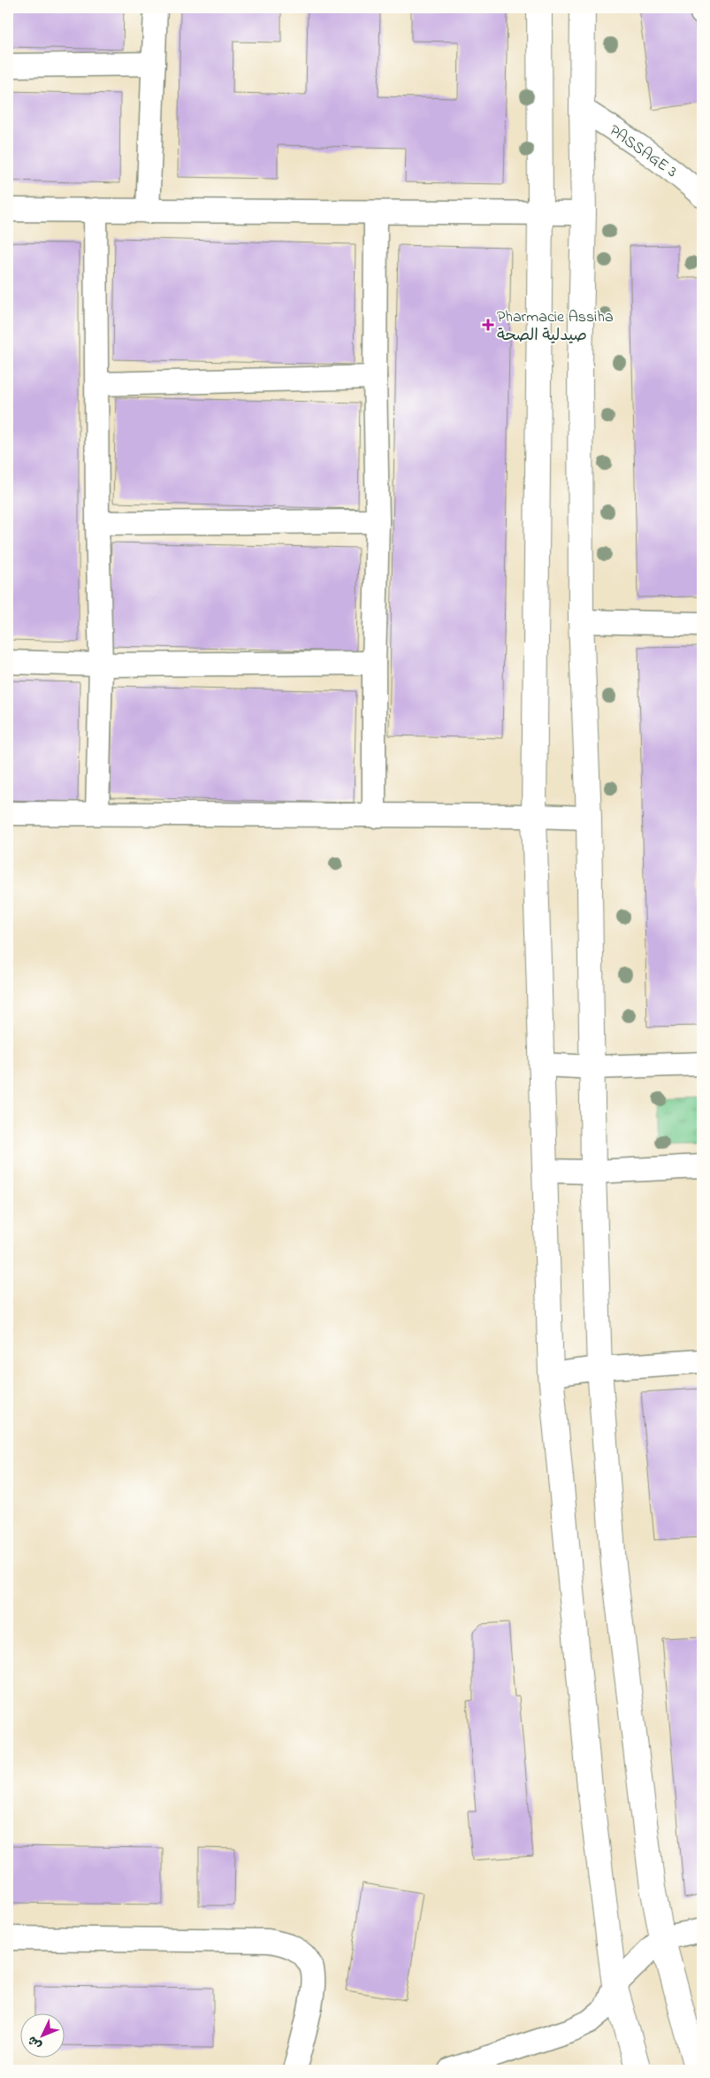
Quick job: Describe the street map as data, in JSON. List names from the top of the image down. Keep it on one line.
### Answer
{"streets":{"street":["PASSAGE 3"]},"places":{"health":["Pharmacie Assiha صيدلية الصحة"]},"north":"bottom left"}
